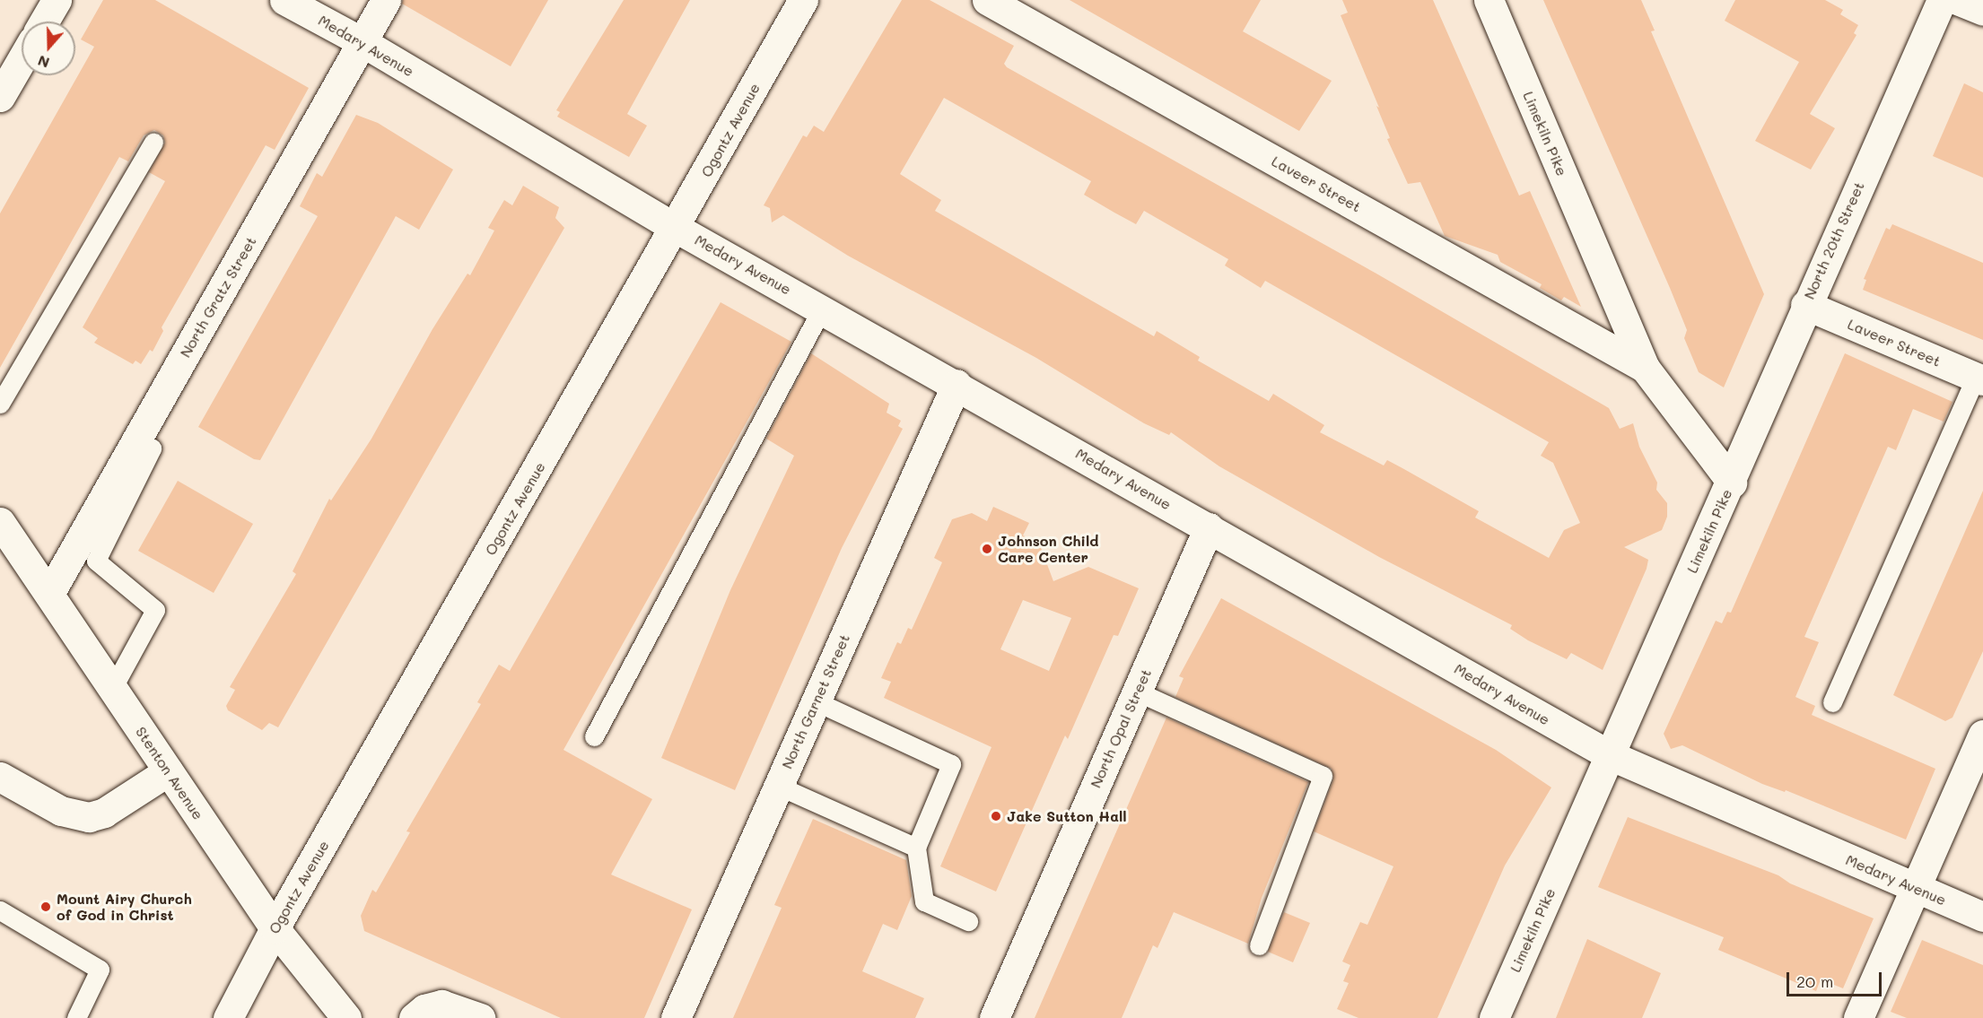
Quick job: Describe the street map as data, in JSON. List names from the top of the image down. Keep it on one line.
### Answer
{"streets":{"street":["Medary Avenue","Ogontz Avenue","Limekiln Pike","Laveer Street","North 20th Street","North Gratz Street","North Garnet Street","North Opal Street","Stenton Avenue"]},"crossings":[["Medary Avenue","Ogontz Avenue"],["Medary Avenue","Limekiln Pike"],["Medary Avenue","North Gratz Street"],["Medary Avenue","North Garnet Street"],["Medary Avenue","North Opal Street"],["Ogontz Avenue","Stenton Avenue"],["Limekiln Pike","Laveer Street"],["Limekiln Pike","North 20th Street"],["Laveer Street","North 20th Street"],["North Gratz Street","Stenton Avenue"]],"places":["Johnson Child Care Center","Jake Sutton Hall","Mount Airy Church of God in Christ"],"scale_bar":"20 m","north":"bottom"}
